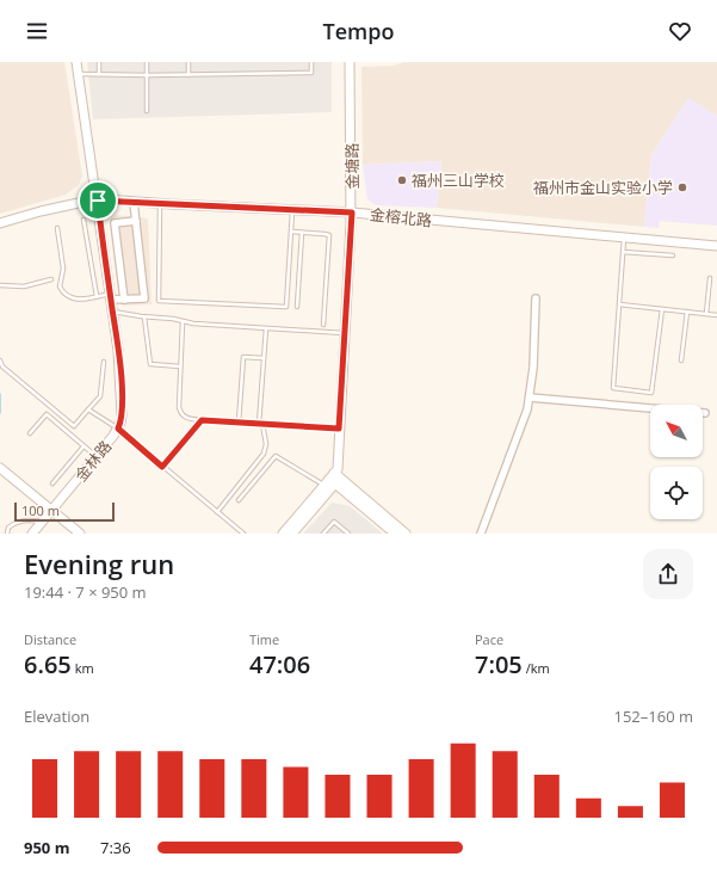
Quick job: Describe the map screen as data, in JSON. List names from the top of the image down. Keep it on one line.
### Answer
{"streets":{"street":["金塘路","金榕北路","金林路"]},"crossings":[["金塘路","金榕北路"],["金榕北路","金林路"]],"places":["福州三山学校","福州市金山实验小学"],"scale_bar":"100 m","north":"top left","page":{"header":"Tempo","scale":"100 m","heading":["Evening run","19:44 · 7 × 950 m"],"stats":[["Distance","6.65 km"],["Time","47:06"],["Pace","7:05 /km"]],"chart":["Elevation","152–160 m"],"list":[{"name":"950 m","note":"7:36"}]}}
